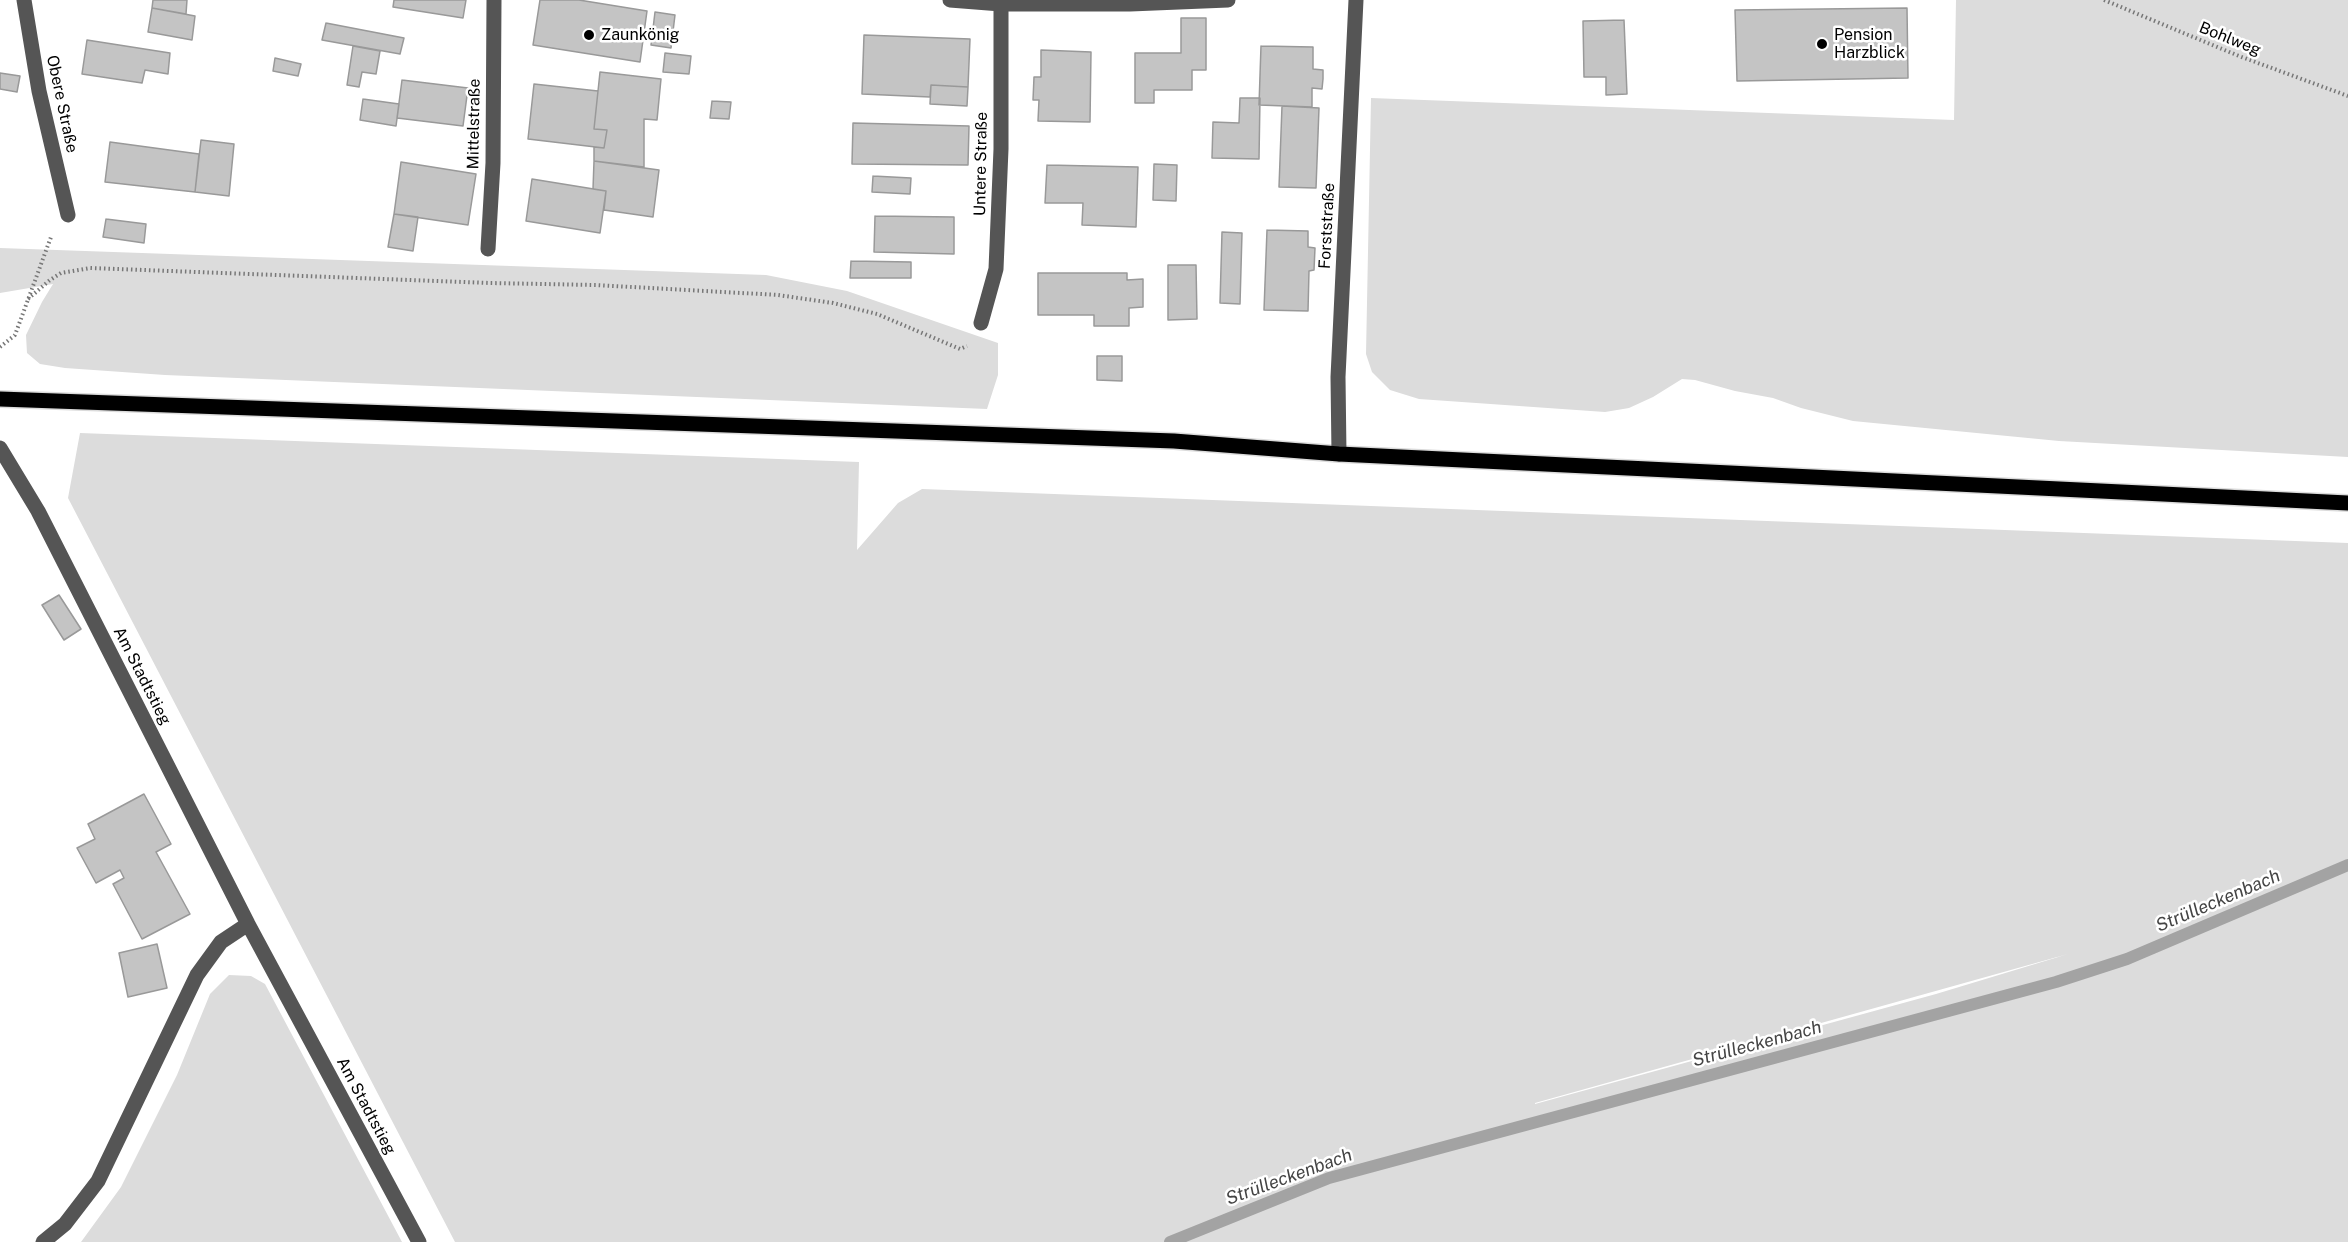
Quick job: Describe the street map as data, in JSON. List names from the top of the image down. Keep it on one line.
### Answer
{"streets":{"street":["Obere Straße","Mittelstraße","Untere Straße","Forststraße","Am Stadtstieg"],"path":["Bohlweg"]},"water":["Strülleckenbach"],"places":["Zaunkönig","Pension Harzblick"]}
